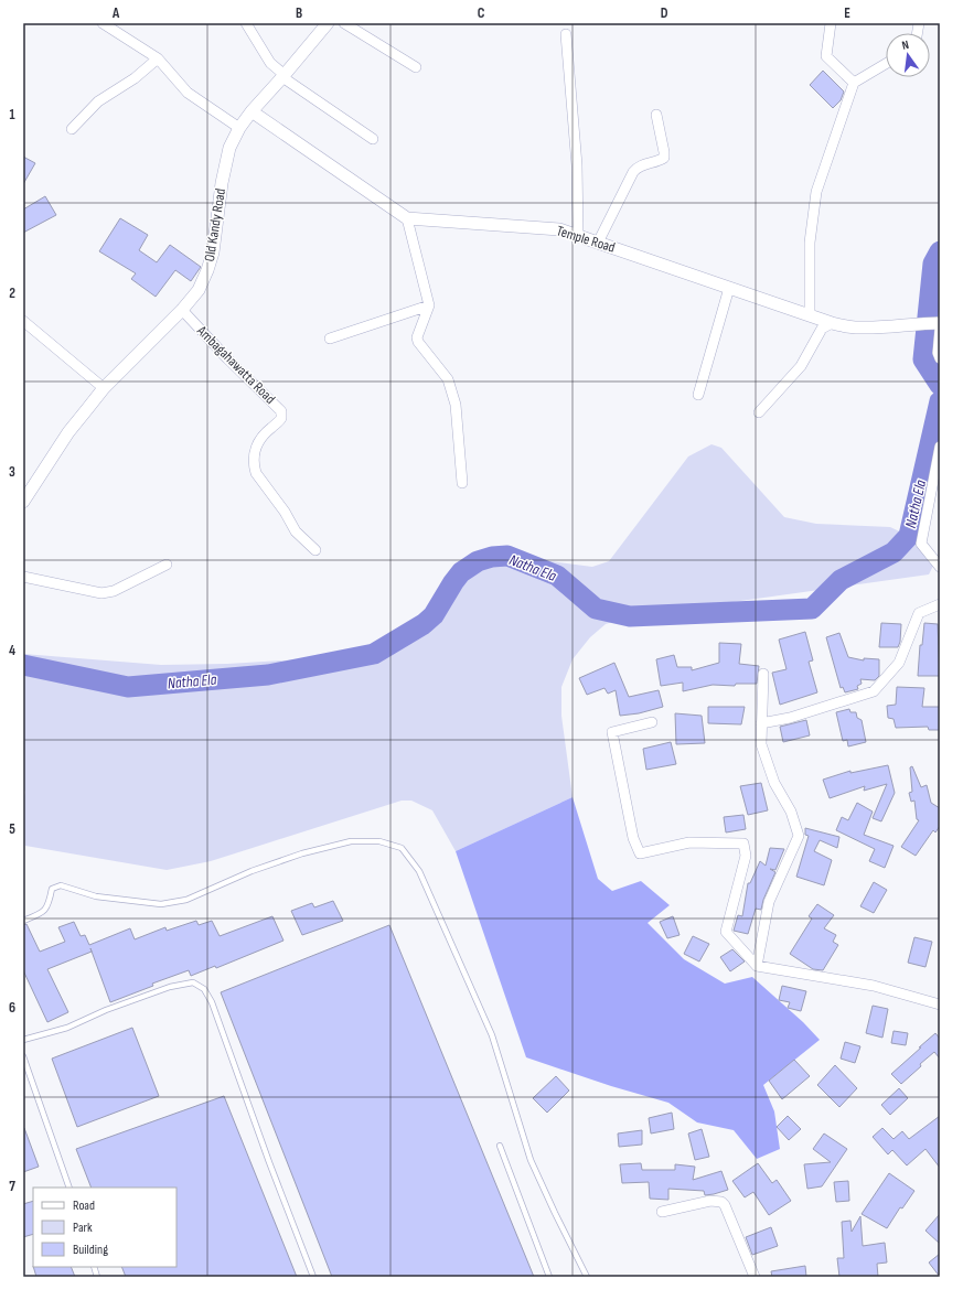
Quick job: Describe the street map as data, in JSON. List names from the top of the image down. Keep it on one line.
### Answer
{"streets":{"street":["Old Kandy Road","Temple Road","Ambagahawatta Road"]},"crossings":[["Old Kandy Road","Ambagahawatta Road"]],"water":["Natha Ela"],"legend":["Road","Park","Building"],"north":"top","grid":{"columns":["A","B","C","D","E"],"rows":["1","2","3","4","5","6","7"]}}
